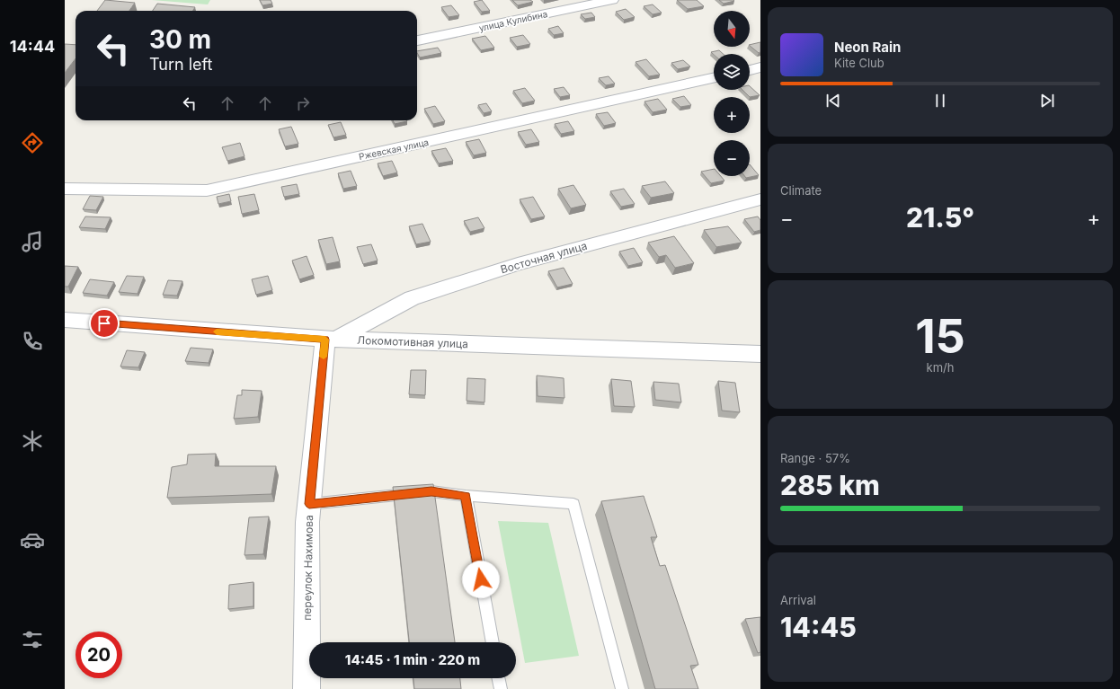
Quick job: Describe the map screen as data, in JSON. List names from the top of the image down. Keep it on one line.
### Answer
{"streets":{"street":["улица Кулибина","Ржевская улица","Восточная улица","Локомотивная улица","переулок Нахимова"]},"crossings":[["Восточная улица","Локомотивная улица"],["Восточная улица","переулок Нахимова"],["Локомотивная улица","переулок Нахимова"]],"north":"bottom","page":{"tabs":"14:44","map_buttons":["+","−"],"turn":["30 m","Turn left"],"song":["Neon Rain","Kite Club"],"tile":["Climate",["15","km/h"],["Range · 57%","285 km"],["Arrival","14:45"]],"heat":["−","21.5°","+"],"limit":"20","trip":"14:45 · 1 min · 220 m"}}
